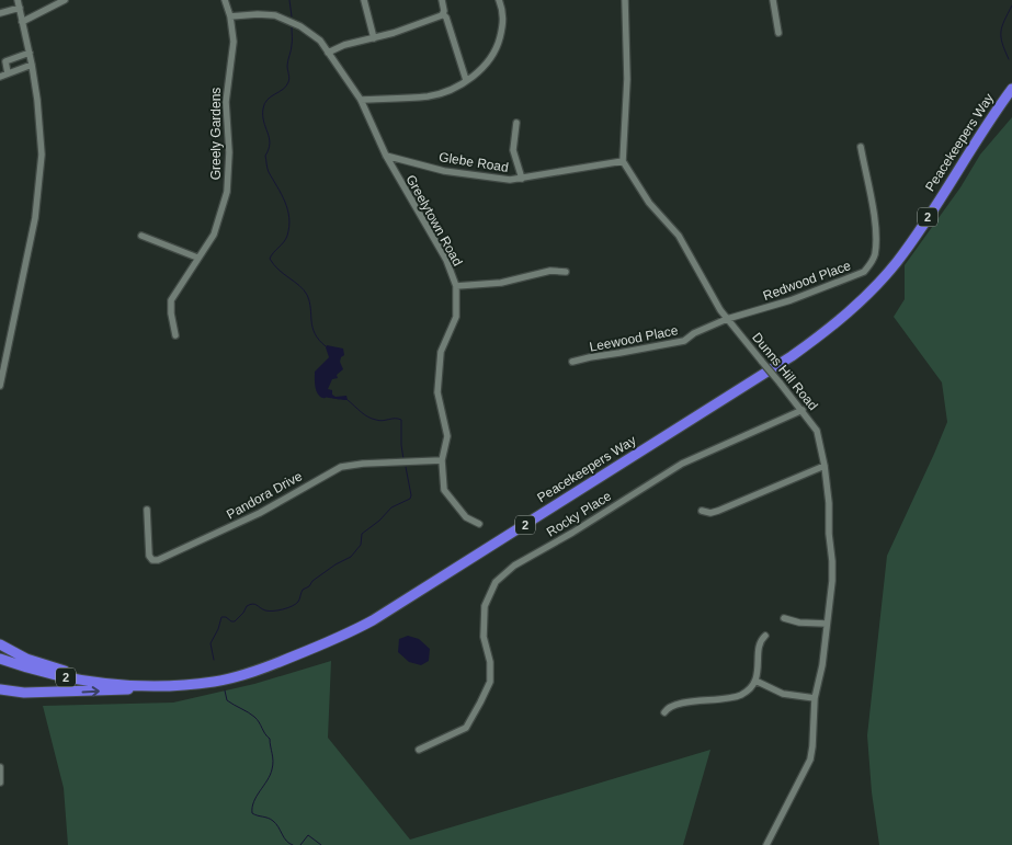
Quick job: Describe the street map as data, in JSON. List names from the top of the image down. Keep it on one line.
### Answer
{"streets":{"highway":["Peacekeepers Way","2"],"street":["Greely Gardens","Glebe Road","Greelytown Road","Redwood Place","Leewood Place","Dunns Hill Road","Pandora Drive","Rocky Place"]},"crossings":[["Greely Gardens","Greelytown Road"],["Glebe Road","Greelytown Road"],["Glebe Road","Dunns Hill Road"],["Greelytown Road","Pandora Drive"],["Redwood Place","Leewood Place"],["Redwood Place","Dunns Hill Road"],["Leewood Place","Dunns Hill Road"],["Dunns Hill Road","Rocky Place"]]}
